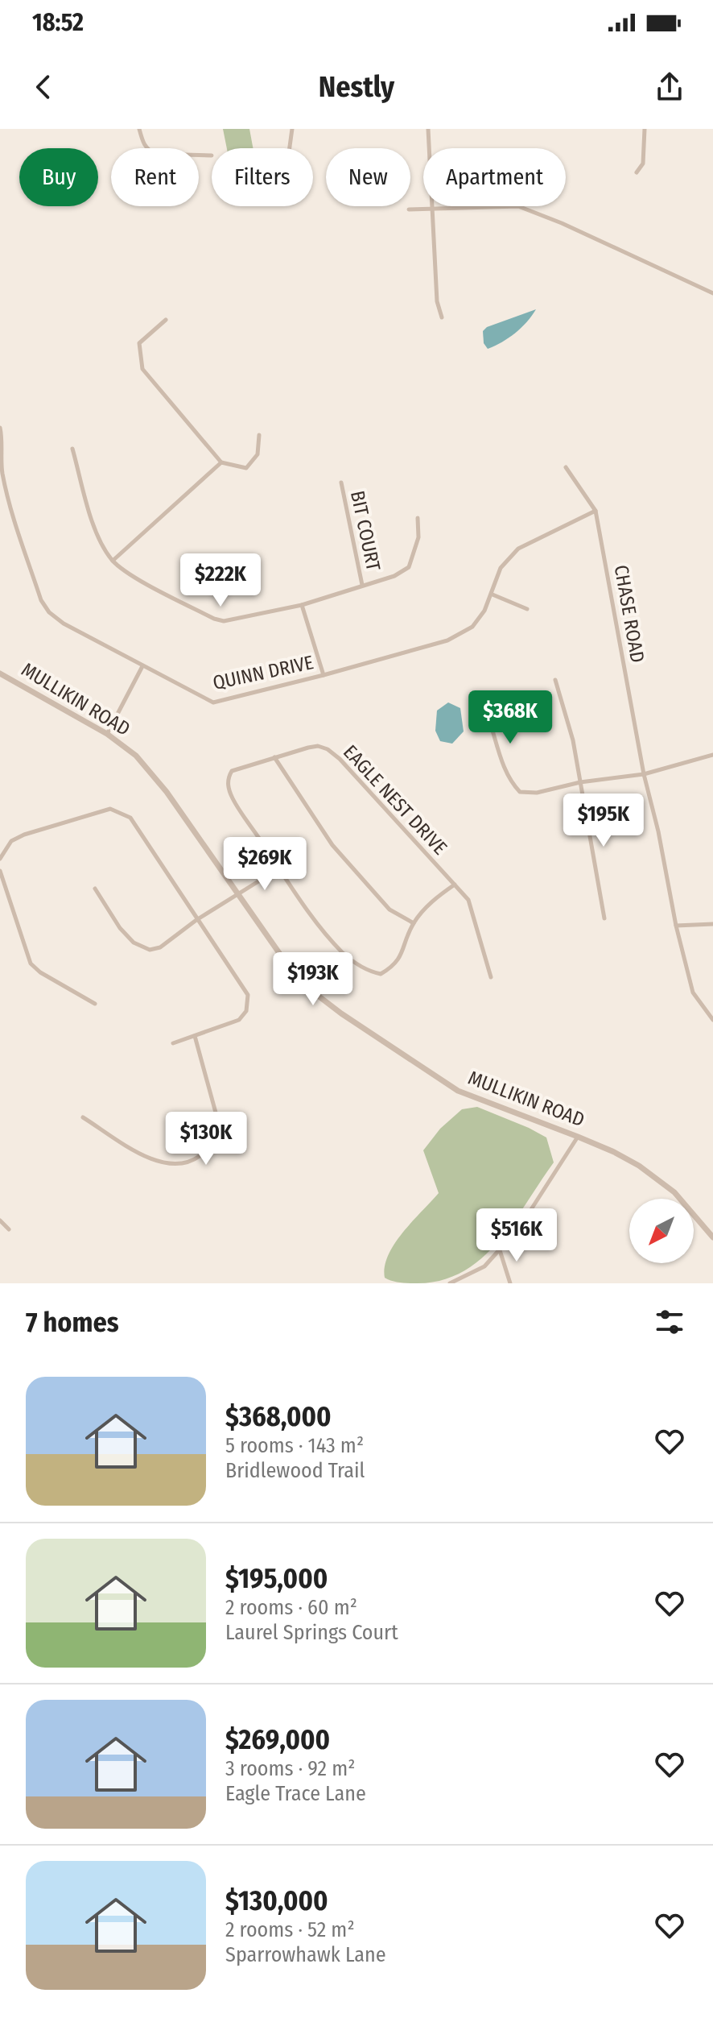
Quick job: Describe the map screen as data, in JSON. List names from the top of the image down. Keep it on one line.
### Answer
{"streets":{"street":["BIT COURT","CHASE ROAD","QUINN DRIVE","MULLIKIN ROAD","EAGLE NEST DRIVE"]},"crossings":[["CHASE ROAD","QUINN DRIVE"]],"north":"bottom left","page":{"status":"18:52","header":"Nestly","chip":["Buy","Rent","Filters","New","Apartment"],"price":["$222K","$368K","$195K","$269K","$193K","$130K","$516K"],"heading":"7 homes","list":[{"name":"$368,000","note":"5 rooms · 143 m² · Bridlewood Trail"},{"name":"$195,000","note":"2 rooms · 60 m² · Laurel Springs Court"},{"name":"$269,000","note":"3 rooms · 92 m² · Eagle Trace Lane"},{"name":"$130,000","note":"2 rooms · 52 m² · Sparrowhawk Lane"}]}}
